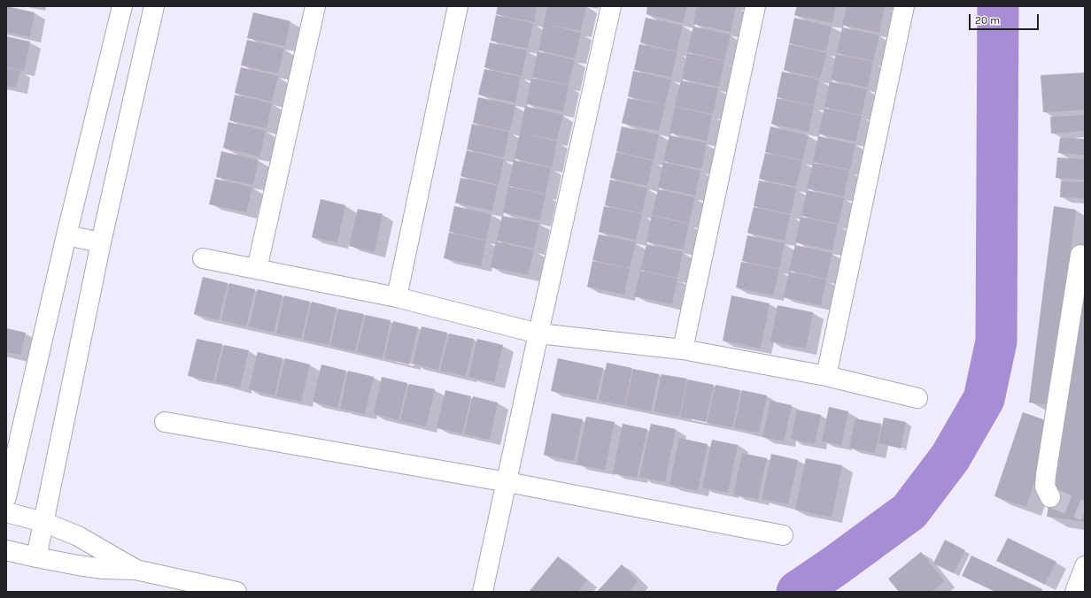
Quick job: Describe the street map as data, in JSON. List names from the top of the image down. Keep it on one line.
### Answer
{"scale_bar":"20 m"}
